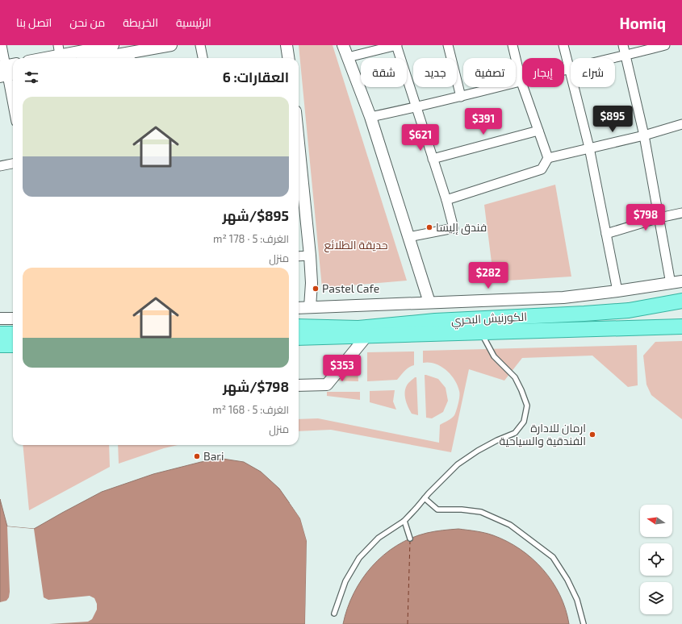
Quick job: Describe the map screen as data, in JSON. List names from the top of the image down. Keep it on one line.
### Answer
{"streets":{"main road":["الكورنيش البحري"]},"parks":["حديقة الطلائع"],"places":["فندق إليسا","Pastel Cafe","ارمان للادارة الفندقية والسياحية","Bari"],"north":"left","page":{"header":"Homiq","nav":["الرئيسية","الخريطة","من نحن","اتصل بنا"],"chip":["شراء","إيجار","تصفية","جديد","شقة"],"heading":"العقارات: 6","list":[{"name":"$895/شهر","note":"الغرف: 5 · 178 m² · منزل"},{"name":"$798/شهر","note":"الغرف: 5 · 168 m² · منزل"}],"price":["$895","$391","$621","$798","$282","$353"]}}
